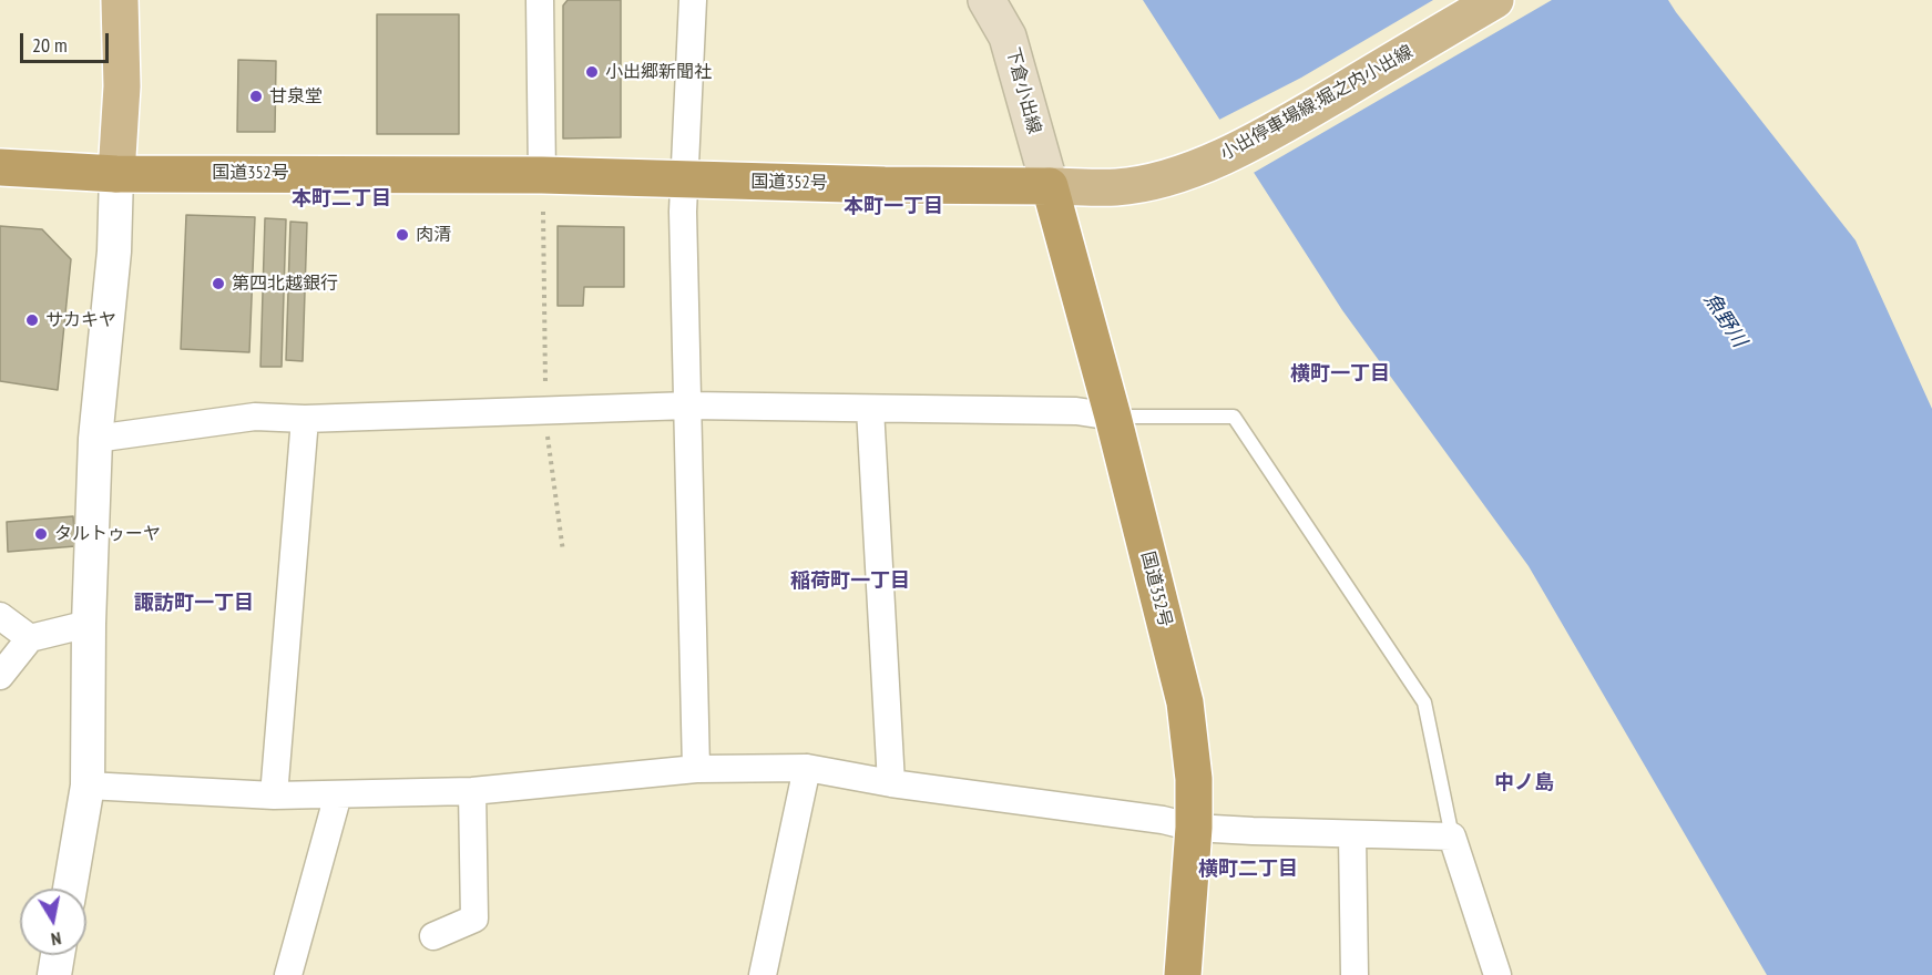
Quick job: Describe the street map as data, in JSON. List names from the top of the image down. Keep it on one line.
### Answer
{"streets":{"highway":["国道352号"],"main road":["下倉小出線","小出停車場線;堀之内小出線"]},"crossings":[["下倉小出線","小出停車場線;堀之内小出線"],["下倉小出線","国道352号"],["小出停車場線;堀之内小出線","国道352号"]],"districts":["本町二丁目","本町一丁目","横町一丁目","稲荷町一丁目","諏訪町一丁目","中ノ島","横町二丁目"],"water":["魚野川"],"places":["小出郷新聞社","甘泉堂","肉清","第四北越銀行","サカキヤ","タルトゥーヤ"],"scale_bar":"20 m","north":"bottom"}
